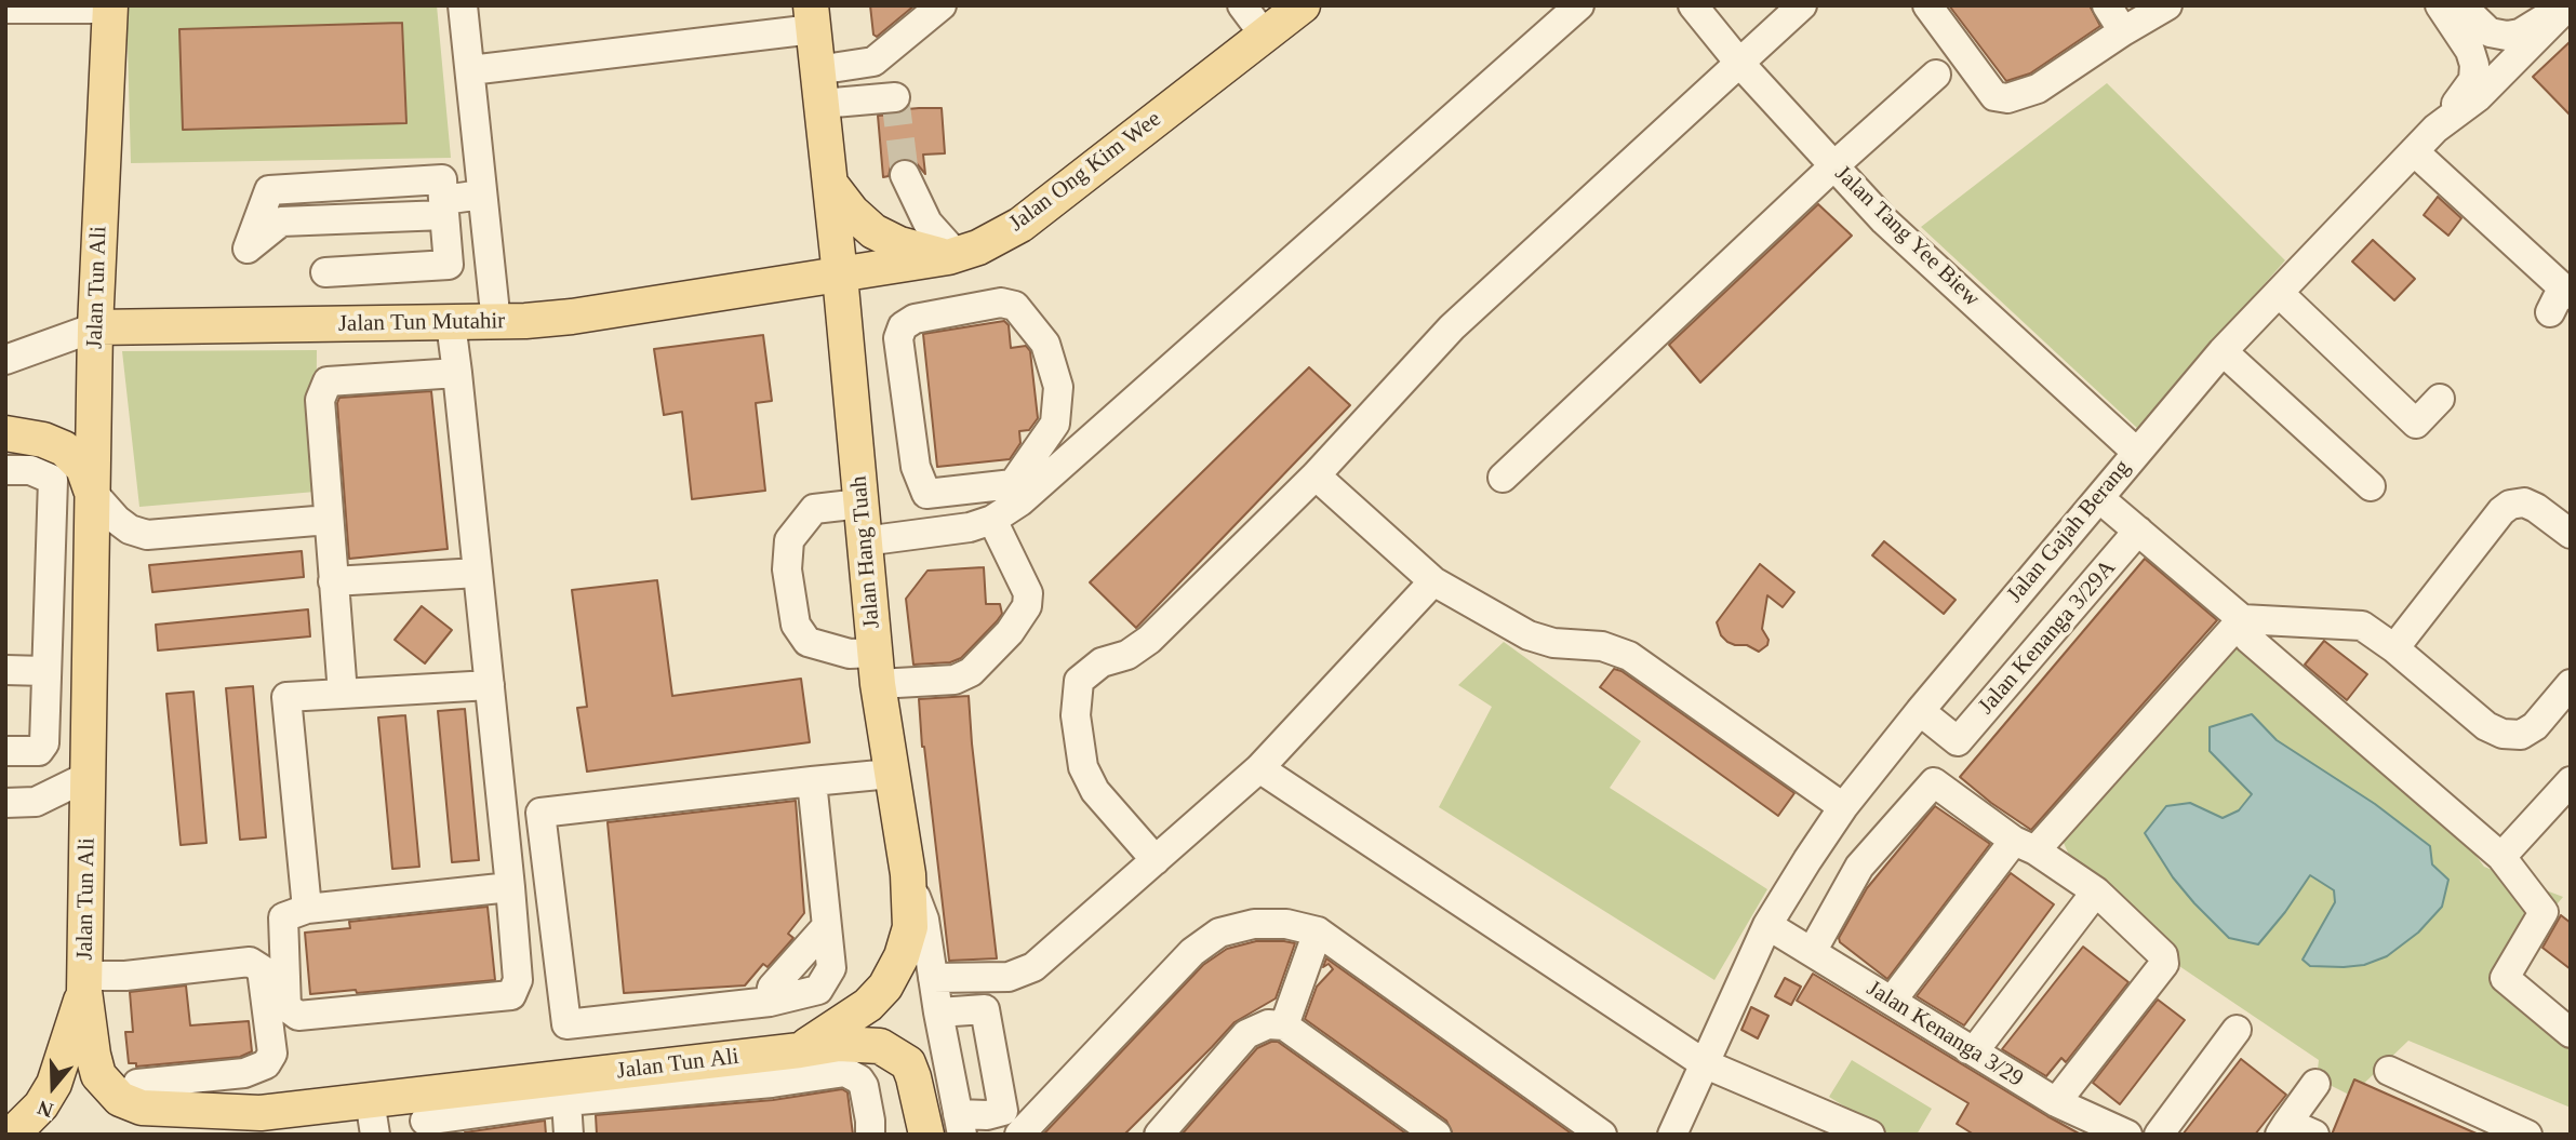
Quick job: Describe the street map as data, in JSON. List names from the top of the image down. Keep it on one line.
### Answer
{"streets":{"main road":["Jalan Ong Kim Wee","Jalan Tun Ali","Jalan Tun Mutahir","Jalan Hang Tuah"],"street":["Jalan Tang Yee Biew","Jalan Gajah Berang","Jalan Kenanga 3/29A","Jalan Kenanga 3/29"]},"crossings":[["Jalan Ong Kim Wee","Jalan Tun Mutahir"],["Jalan Ong Kim Wee","Jalan Hang Tuah"],["Jalan Tang Yee Biew","Jalan Gajah Berang"],["Jalan Tun Ali","Jalan Tun Mutahir"],["Jalan Tun Ali","Jalan Hang Tuah"],["Jalan Tun Mutahir","Jalan Hang Tuah"],["Jalan Gajah Berang","Jalan Kenanga 3/29A"],["Jalan Gajah Berang","Jalan Kenanga 3/29"]],"north":"bottom"}
